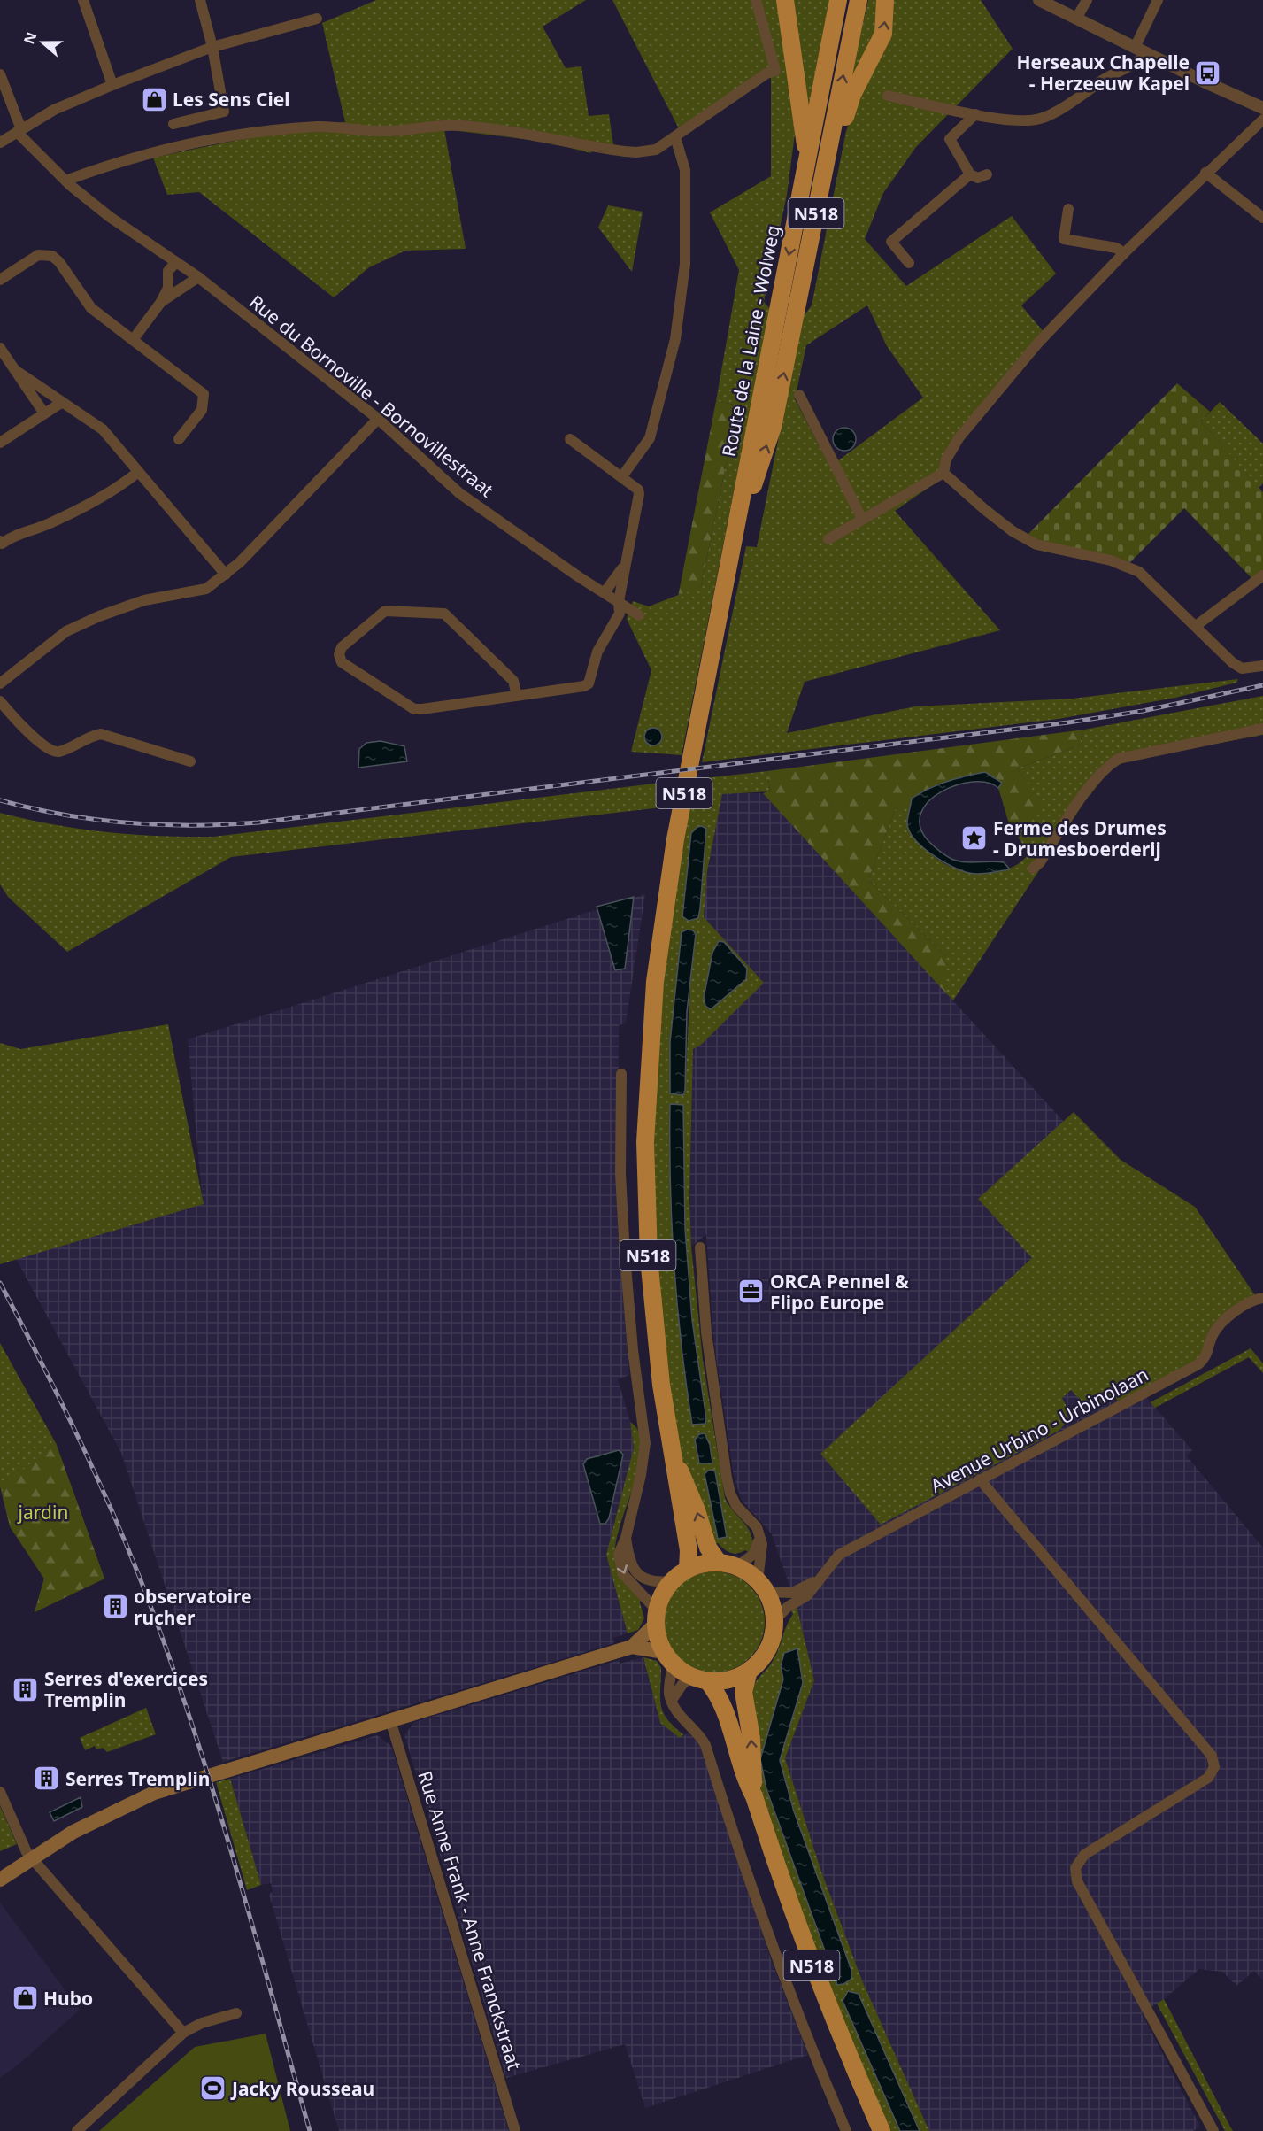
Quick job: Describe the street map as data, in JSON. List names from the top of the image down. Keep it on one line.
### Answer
{"streets":{"highway":["N518","Route de la Laine - Wolweg"],"street":["Rue du Bornoville - Bornovillestraat","Avenue Urbino - Urbinolaan","Rue Anne Frank - Anne Franckstraat"]},"crossings":[["N518","Route de la Laine - Wolweg"],["N518","Avenue Urbino - Urbinolaan"]],"parks":["jardin"],"places":{"bus stop":["Herseaux Chapelle - Herzeeuw Kapel"],"shop":["Les Sens Ciel","Hubo"],"place":["Ferme des Drumes - Drumesboerderij"],"office":["ORCA Pennel & Flipo Europe"],"building":["observatoire rucher","Serres d'exercices Tremplin","Serres Tremplin"],"sports":["Jacky Rousseau"]},"north":"left"}
